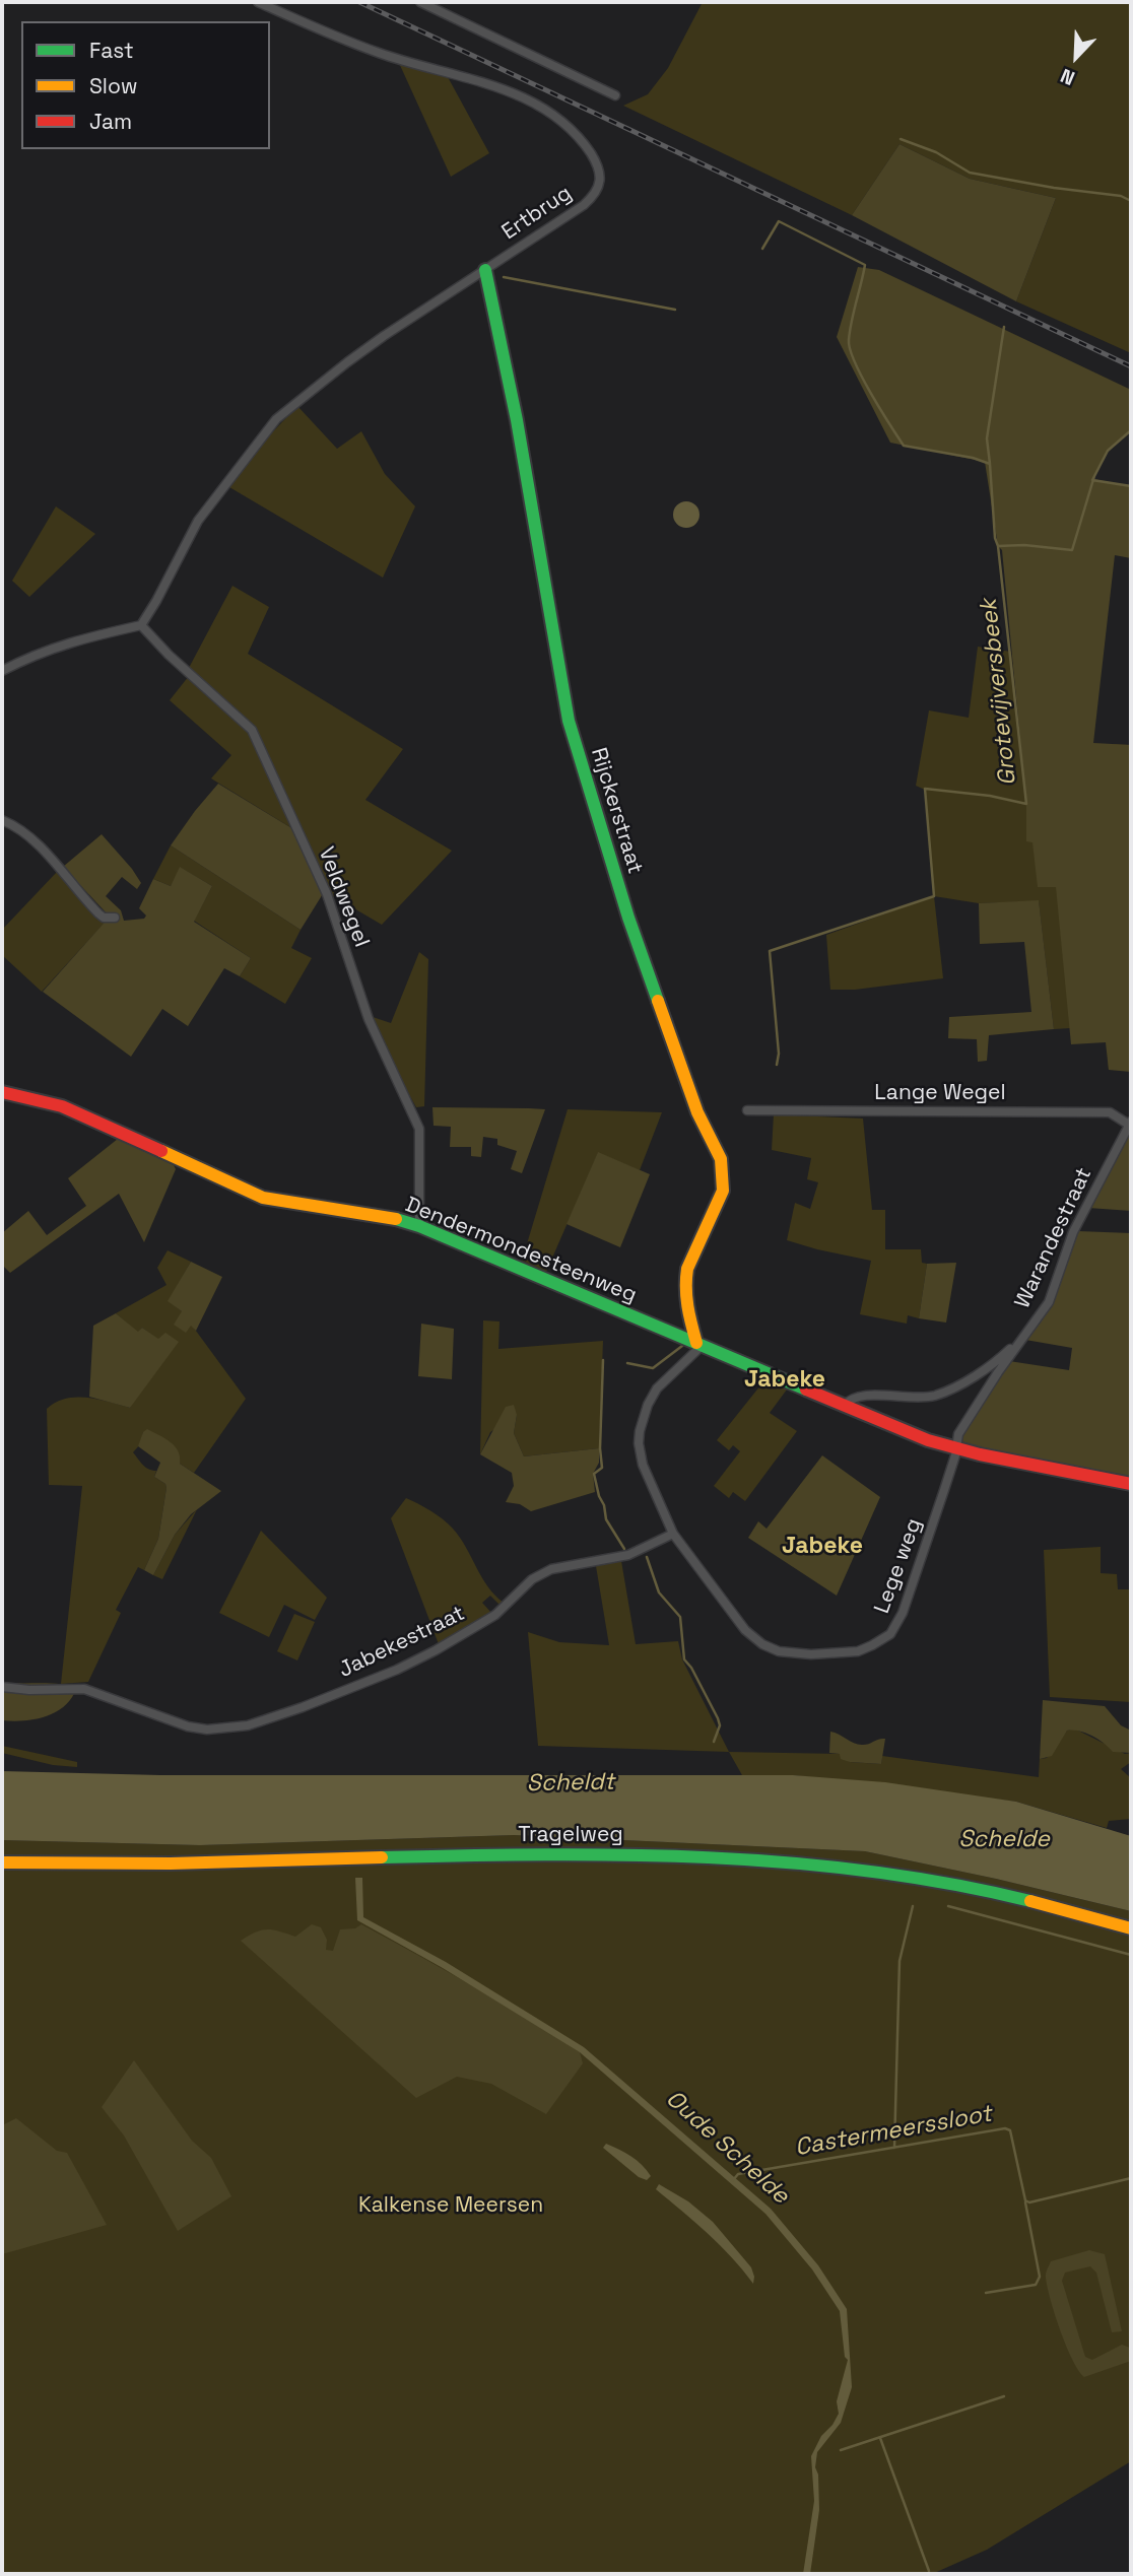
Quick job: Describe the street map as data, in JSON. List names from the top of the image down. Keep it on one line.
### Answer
{"streets":{"street":["Ertbrug","Rijckerstraat","Veldwegel","Lange Wegel","Warandestraat","Dendermondesteenweg","Lege weg","Jabekestraat","Tragelweg"]},"crossings":[["Ertbrug","Rijckerstraat"],["Ertbrug","Veldwegel"],["Rijckerstraat","Dendermondesteenweg"],["Veldwegel","Dendermondesteenweg"],["Lange Wegel","Warandestraat"],["Warandestraat","Dendermondesteenweg"],["Warandestraat","Lege weg"],["Dendermondesteenweg","Lege weg"],["Lege weg","Jabekestraat"]],"districts":["Jabeke","Jabeke"],"water":["Grotevijversbeek","Scheldt","Schelde","Castermeerssloot","Oude Schelde"],"parks":["Kalkense Meersen"],"legend":["Fast","Slow","Jam"],"north":"bottom left"}
